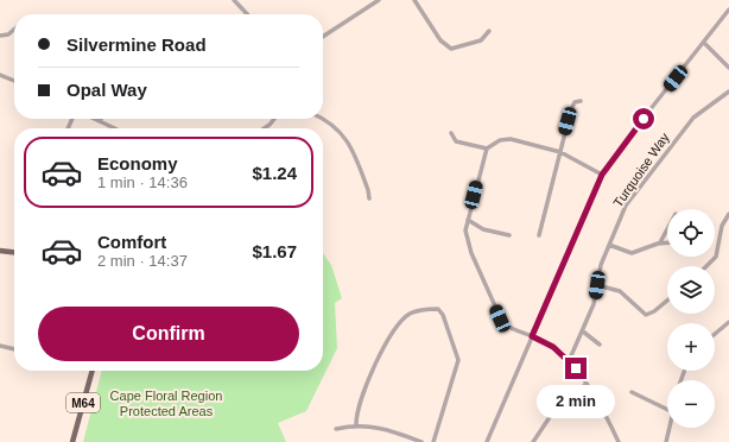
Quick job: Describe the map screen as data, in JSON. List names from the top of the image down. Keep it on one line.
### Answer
{"streets":{"main road":["M64"],"street":["Turquoise Way"]},"parks":["Cape Floral Region Protected Areas"],"page":{"banner":["Silvermine Road","Opal Way"],"list":[{"name":"Economy","note":"1 min · 14:36","value":"$1.24"},{"name":"Comfort","note":"2 min · 14:37","value":"$1.67"}],"map_buttons":["+","−"],"buttons":"Confirm","bubble":"2 min"}}
